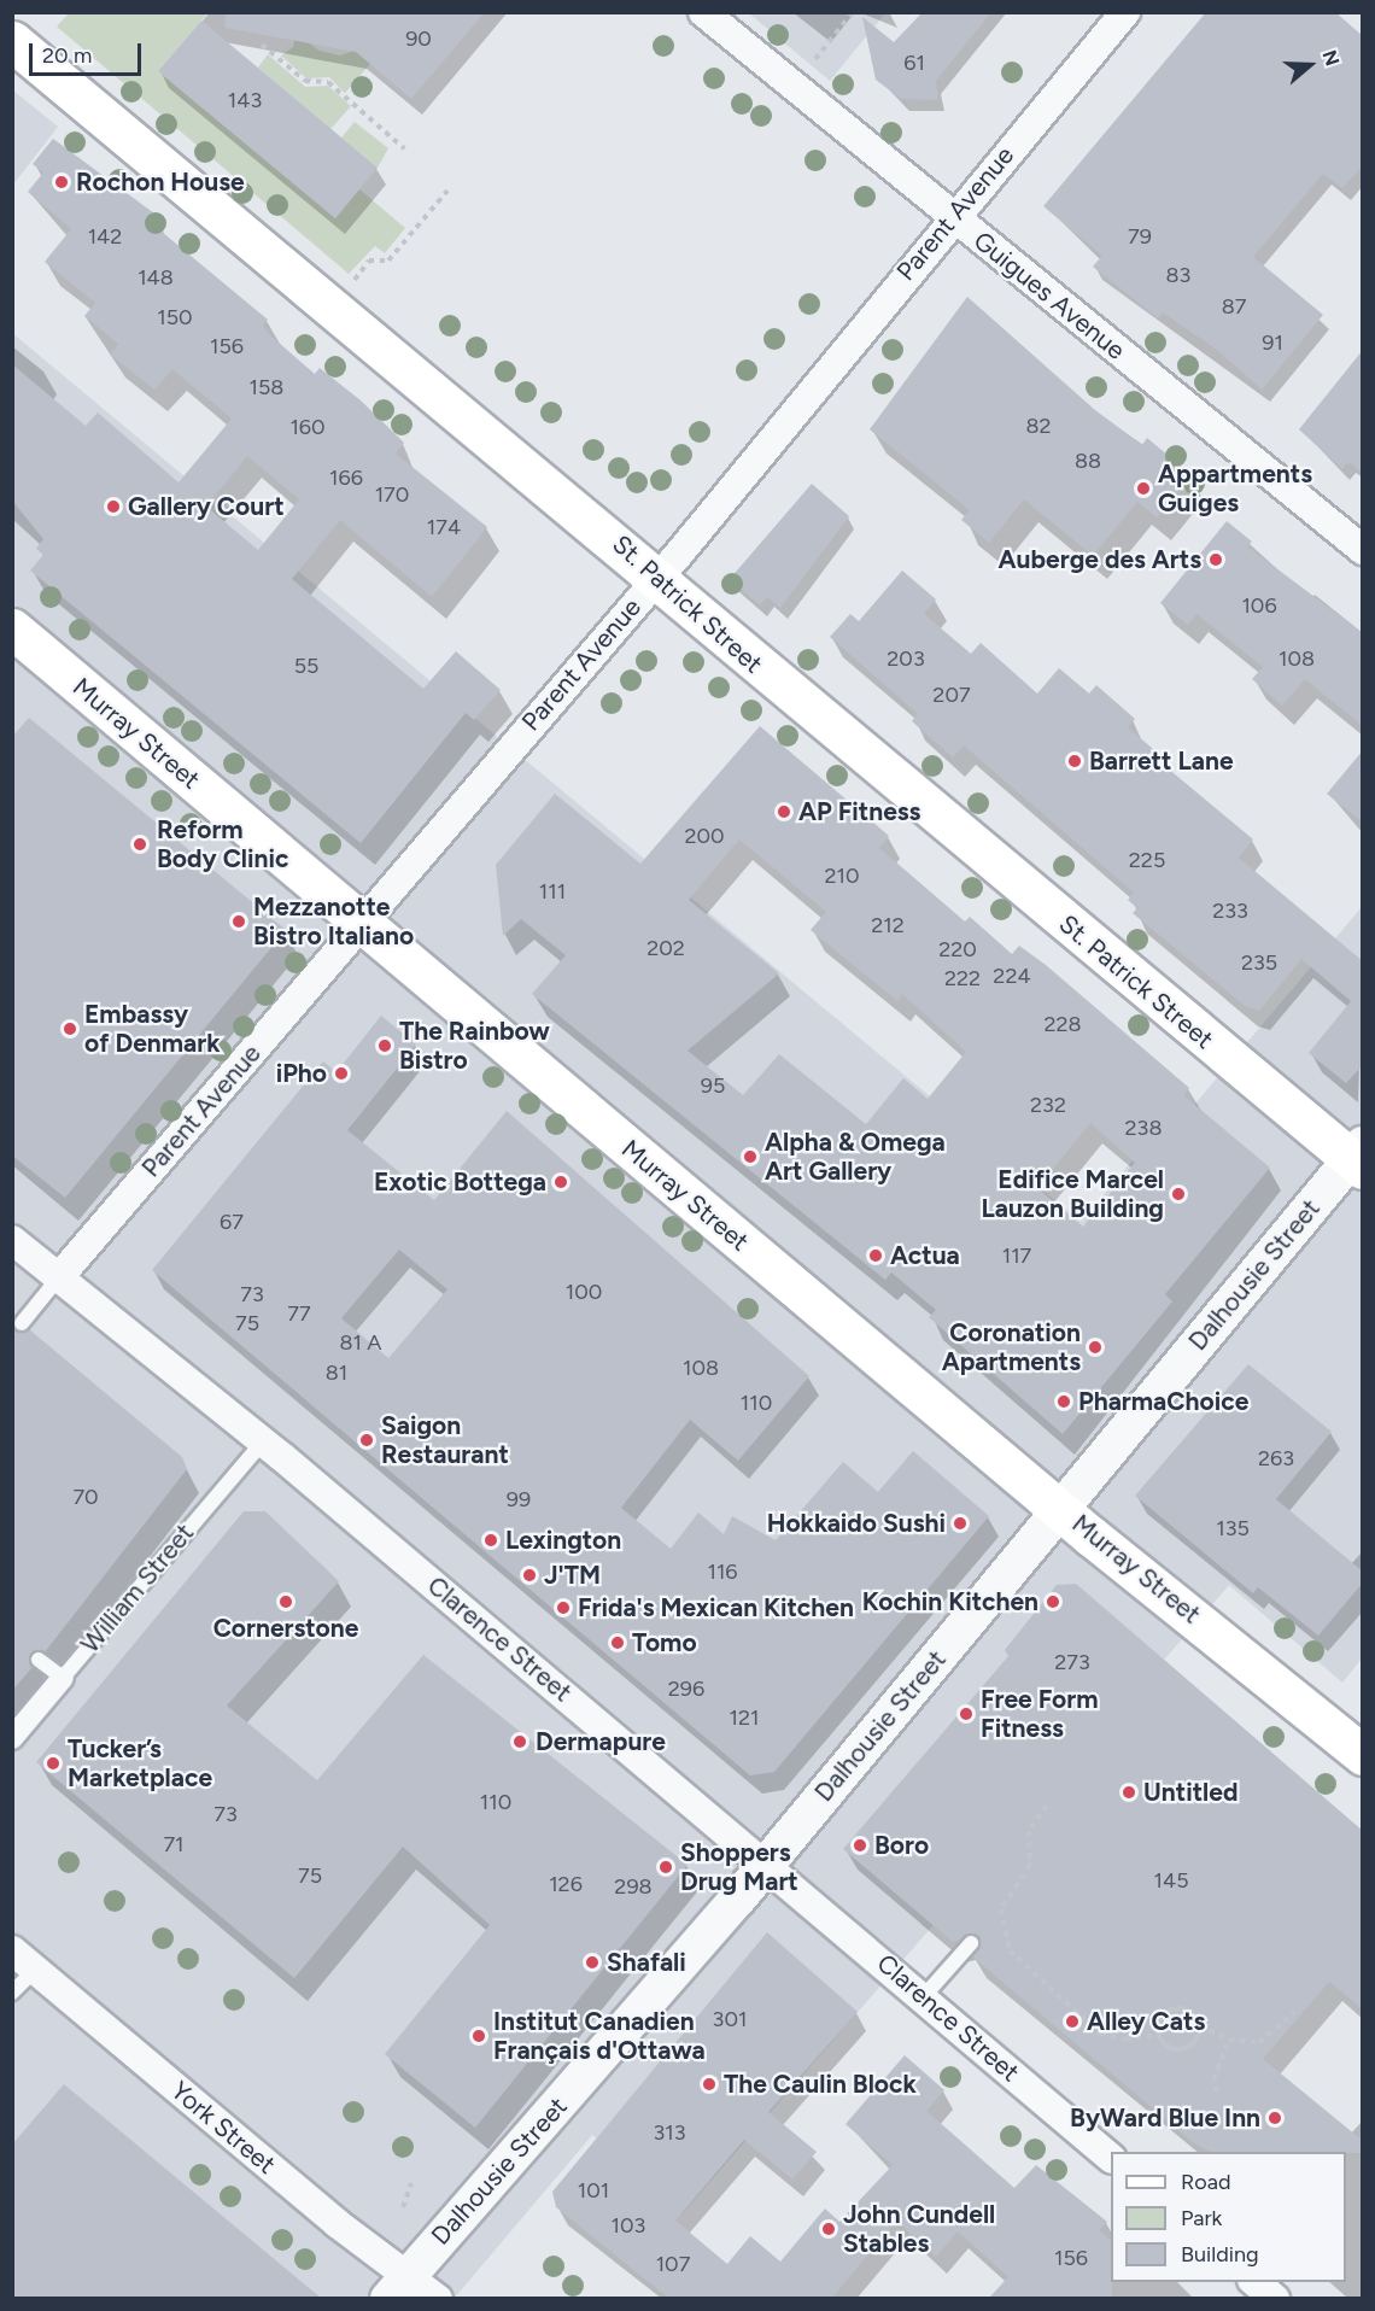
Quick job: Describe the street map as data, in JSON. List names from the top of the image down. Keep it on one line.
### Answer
{"streets":{"main road":["St. Patrick Street","Murray Street"],"street":["Parent Avenue","Guigues Avenue","Dalhousie Street","William Street","Clarence Street","York Street"]},"crossings":[["Parent Avenue","Guigues Avenue"],["Parent Avenue","St. Patrick Street"],["Parent Avenue","Murray Street"],["Parent Avenue","Clarence Street"],["St. Patrick Street","Dalhousie Street"],["Murray Street","Dalhousie Street"],["Dalhousie Street","Clarence Street"],["Dalhousie Street","York Street"],["William Street","Clarence Street"]],"places":["Rochon House","Appartments Guiges","Gallery Court","Auberge des Arts","Barrett Lane","AP Fitness","Reform Body Clinic","Mezzanotte Bistro Italiano","Embassy of Denmark","The Rainbow Bistro","iPho","Alpha & Omega Art Gallery","Exotic Bottega","Edifice Marcel Lauzon Building","Actua","Coronation Apartments","PharmaChoice","Saigon Restaurant","Hokkaido Sushi","Lexington","J'TM","Cornerstone","Kochin Kitchen","Frida's Mexican Kitchen","Tomo","Free Form Fitness","Dermapure","Tucker’s Marketplace","Untitled","Boro","Shoppers Drug Mart","Shafali","Alley Cats","Institut Canadien Français d'Ottawa","The Caulin Block","ByWard Blue Inn","John Cundell Stables"],"house_numbers":["90","61","143","142","79","83","148","87","150","91","156","158","82","160","88","166","170","174","106","203","108","55","207","200","225","210","111","233","212","202","220","235","224","222","228","95","232","238","67","117","100","73","77","75","81 A","108","81","110","263","70","99","135","116","273","296","121","110","73","71","75","145","126","298","301","313","101","103","156","107"],"legend":["Road","Park","Building"],"scale_bar":"20 m","north":"right"}
